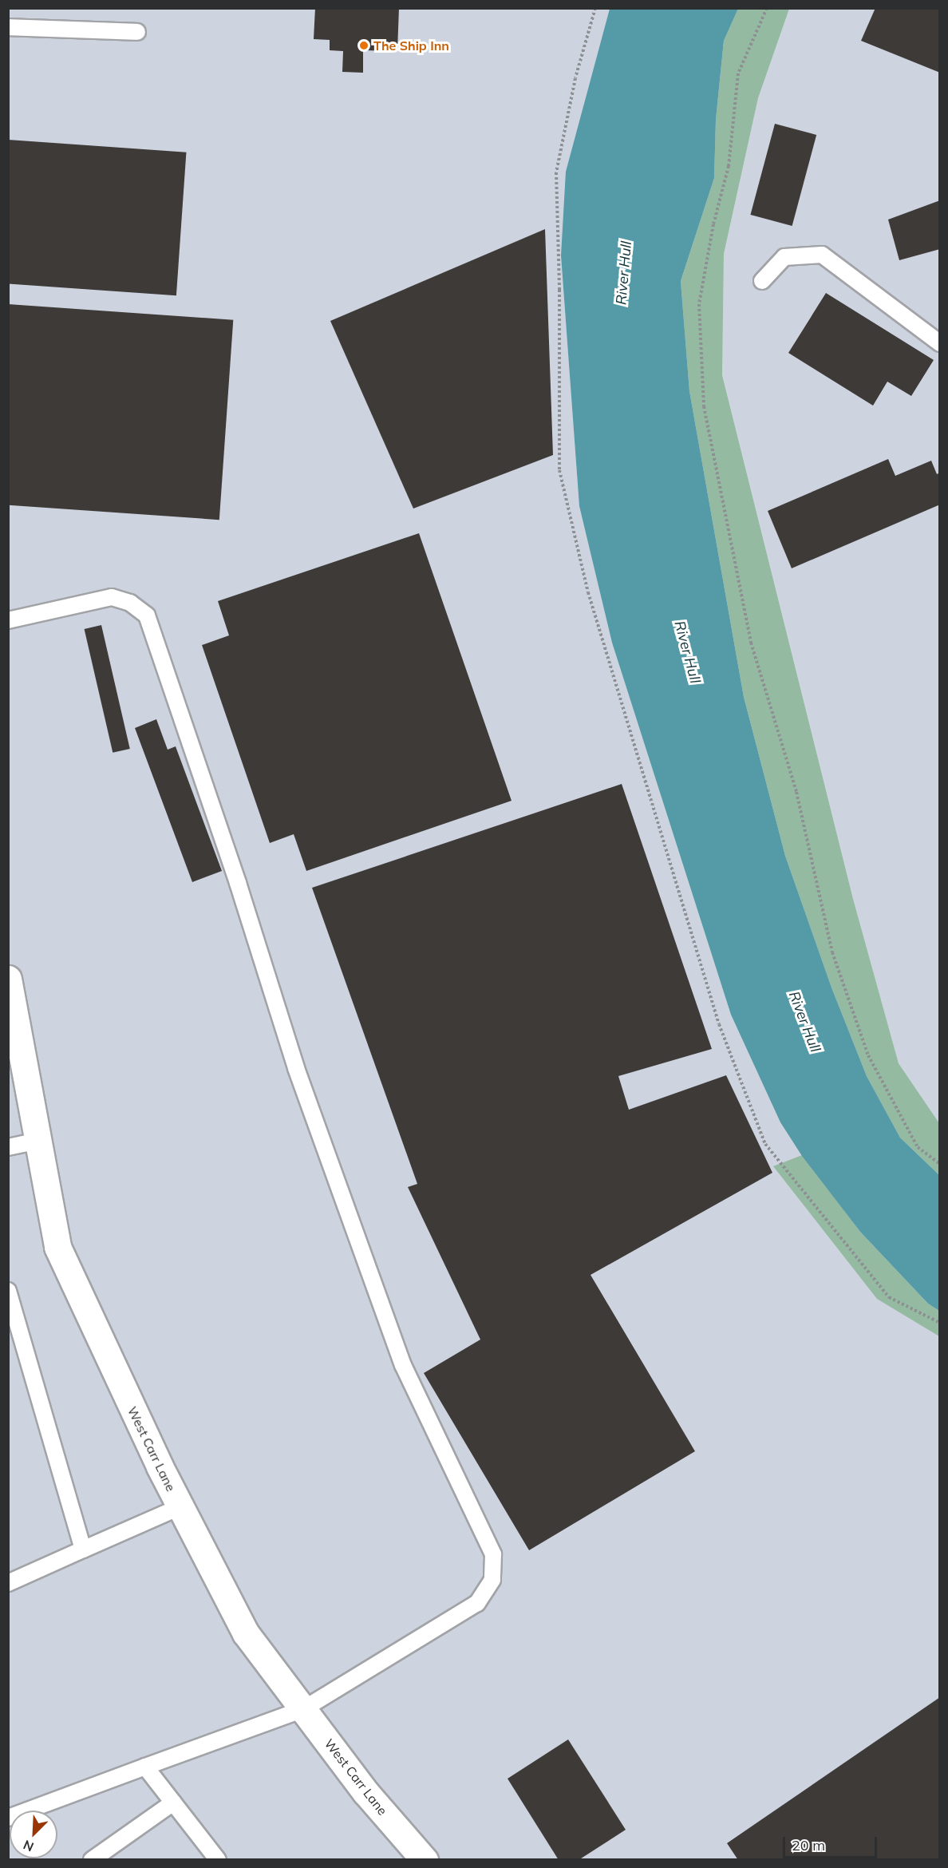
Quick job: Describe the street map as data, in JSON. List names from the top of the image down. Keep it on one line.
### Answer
{"streets":{"street":["West Carr Lane"]},"water":["River Hull"],"places":["The Ship Inn"],"scale_bar":"20 m","north":"bottom left"}
